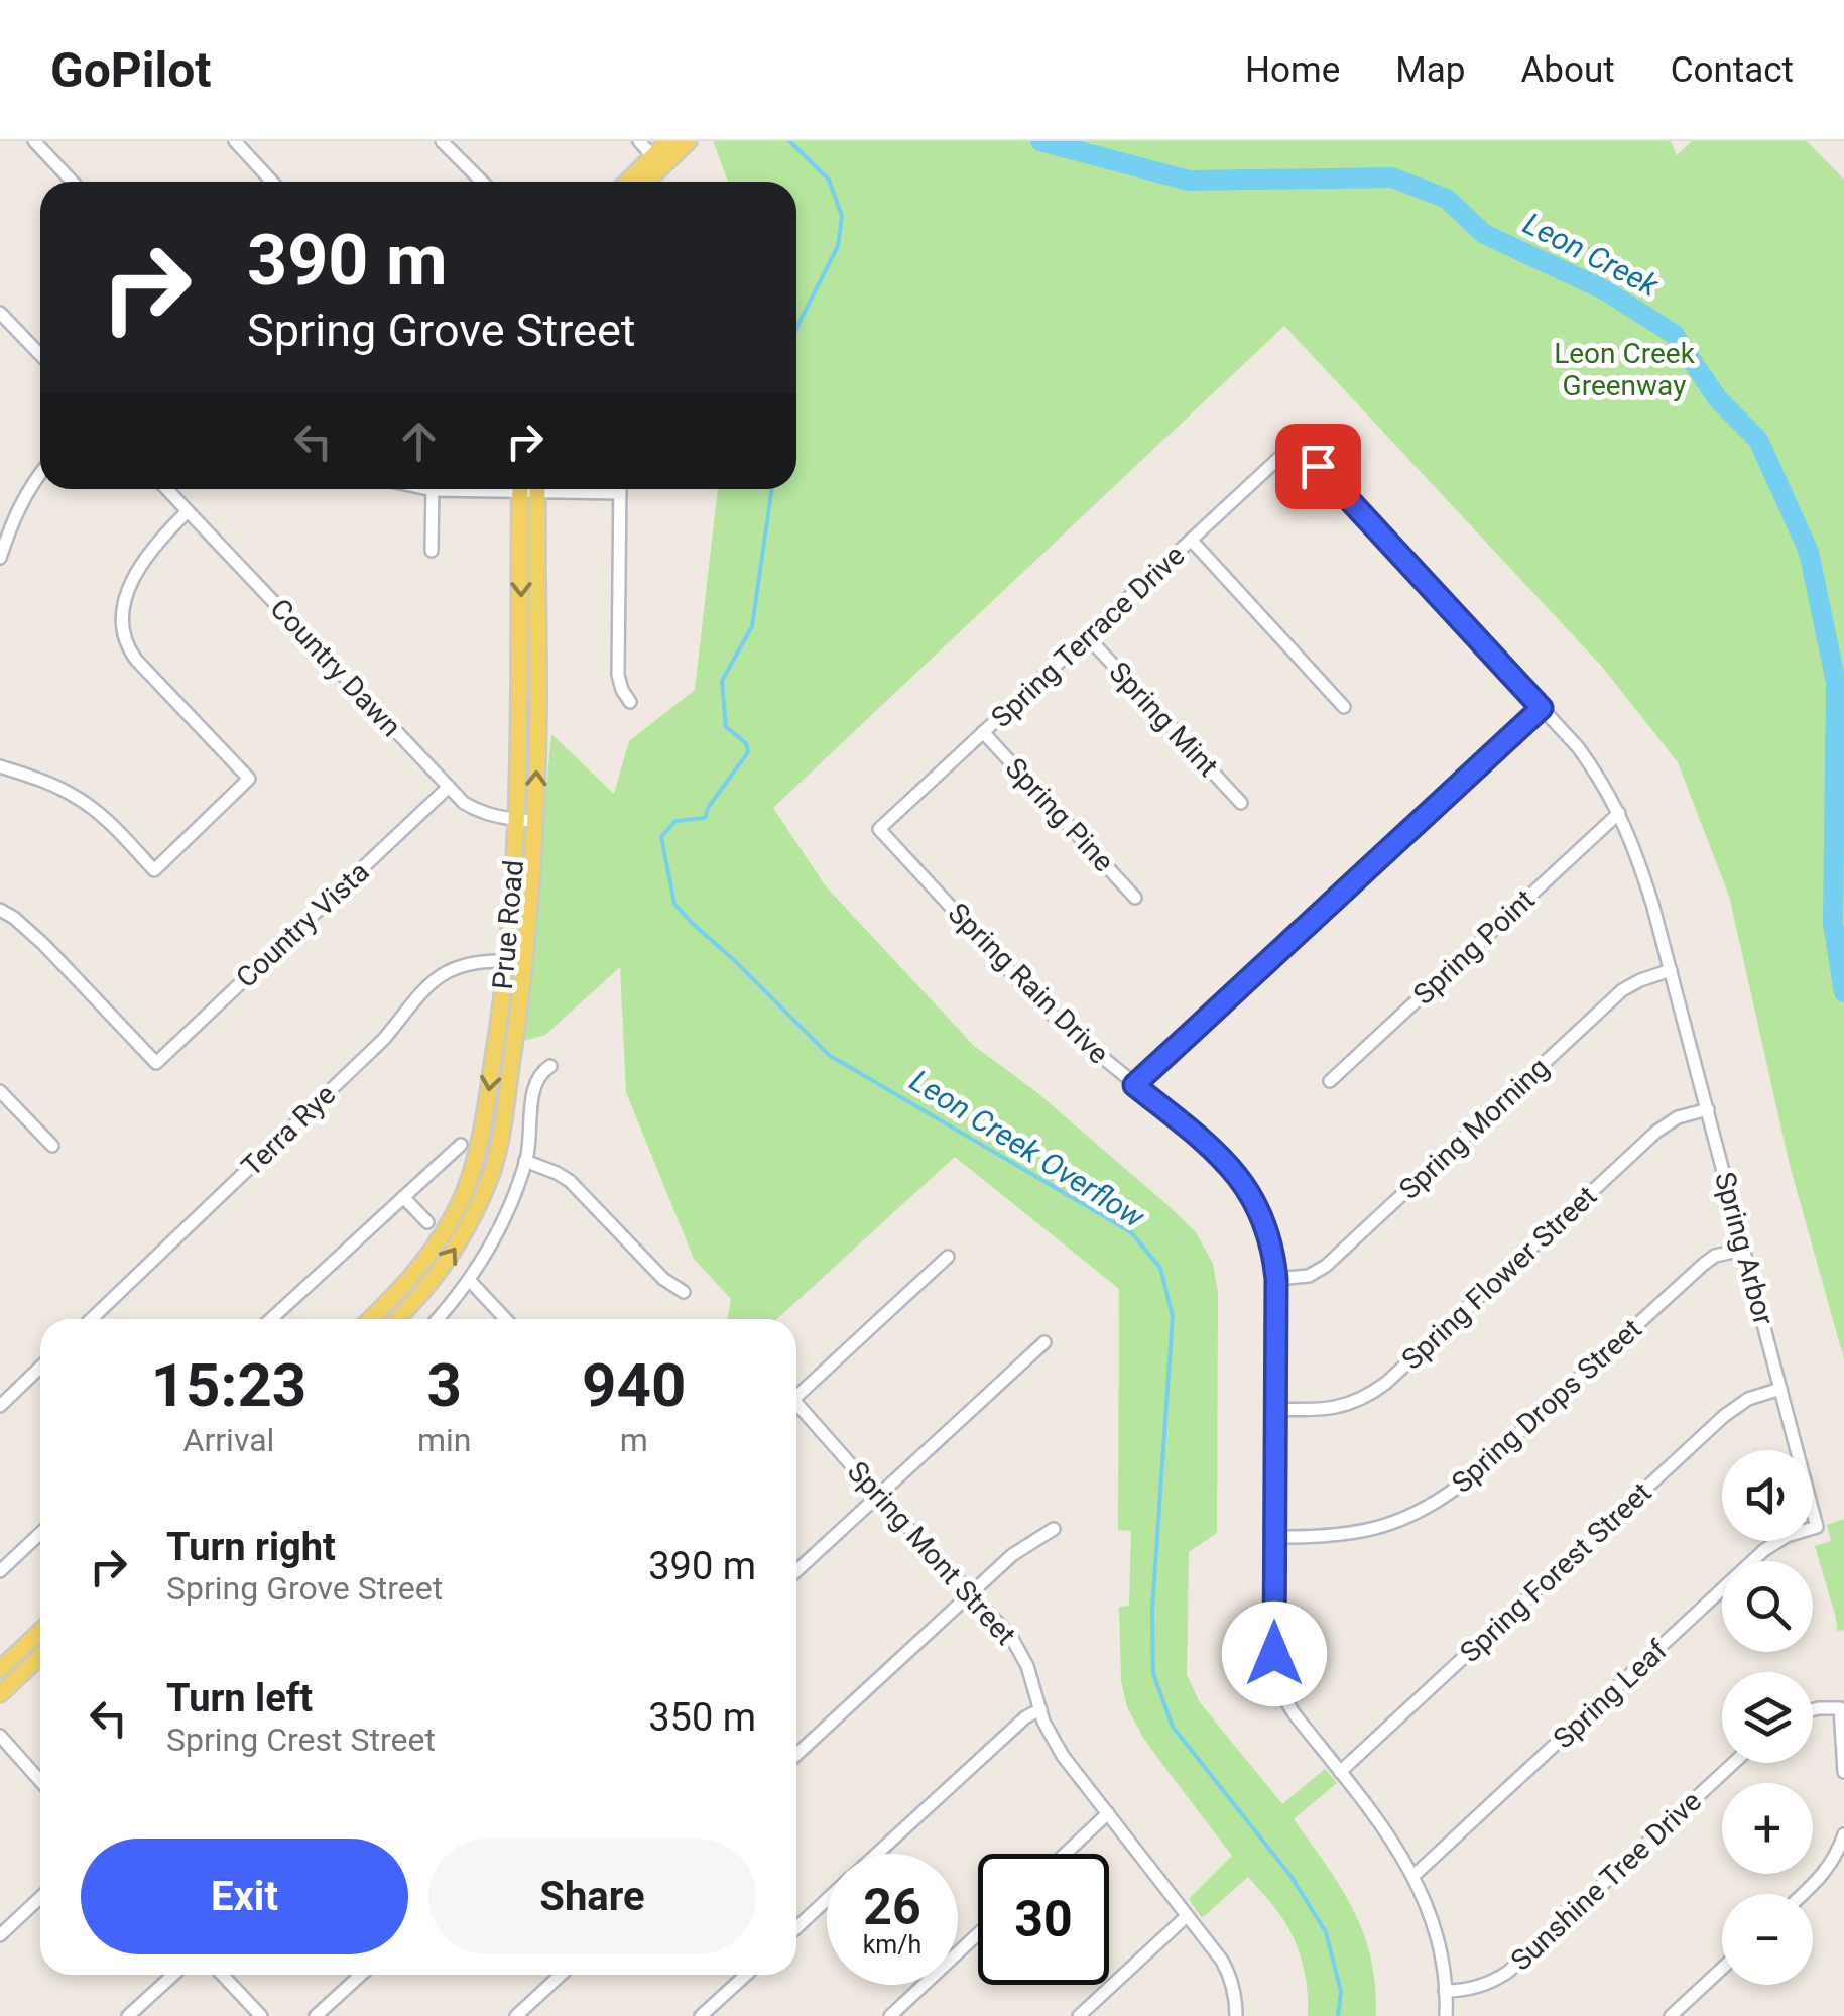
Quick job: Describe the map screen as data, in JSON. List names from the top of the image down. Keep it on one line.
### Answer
{"streets":{"main road":["Prue Road"],"street":["Spring Terrace Drive","Country Dawn","Spring Mint","Spring Pine","Country Vista","Spring Point","Spring Rain Drive","Spring Morning","Terra Rye","Spring Arbor","Spring Flower Street","Spring Drops Street","Spring Mont Street","Spring Forest Street","Spring Leaf","Sunshine Tree Drive"]},"crossings":[["Spring Terrace Drive","Spring Mint"],["Spring Terrace Drive","Spring Pine"],["Spring Terrace Drive","Spring Rain Drive"],["Spring Terrace Drive","Spring Arbor"],["Country Dawn","Country Vista"],["Country Dawn","Prue Road"],["Prue Road","Terra Rye"],["Spring Point","Spring Arbor"],["Spring Rain Drive","Spring Morning"],["Spring Rain Drive","Spring Flower Street"],["Spring Rain Drive","Spring Drops Street"],["Spring Rain Drive","Spring Forest Street"],["Spring Rain Drive","Spring Leaf"],["Spring Rain Drive","Sunshine Tree Drive"],["Spring Morning","Spring Arbor"],["Spring Arbor","Spring Flower Street"],["Spring Arbor","Spring Drops Street"],["Spring Arbor","Spring Forest Street"],["Spring Arbor","Spring Leaf"]],"water":["Leon Creek","Leon Creek Overflow"],"parks":["Leon Creek Greenway"],"page":{"header":"GoPilot","nav":["Home","Map","About","Contact"],"turn":["390 m","Spring Grove Street"],"eta":["15:23","Arrival","3","min","940","m"],"map_buttons":["+","−"],"list":[{"name":"Turn right","note":"Spring Grove Street","value":"390 m"},{"name":"Turn left","note":"Spring Crest Street","value":"350 m"}],"buttons":["Exit","Share"],"speed":"26 km/h","limit":"30"}}
